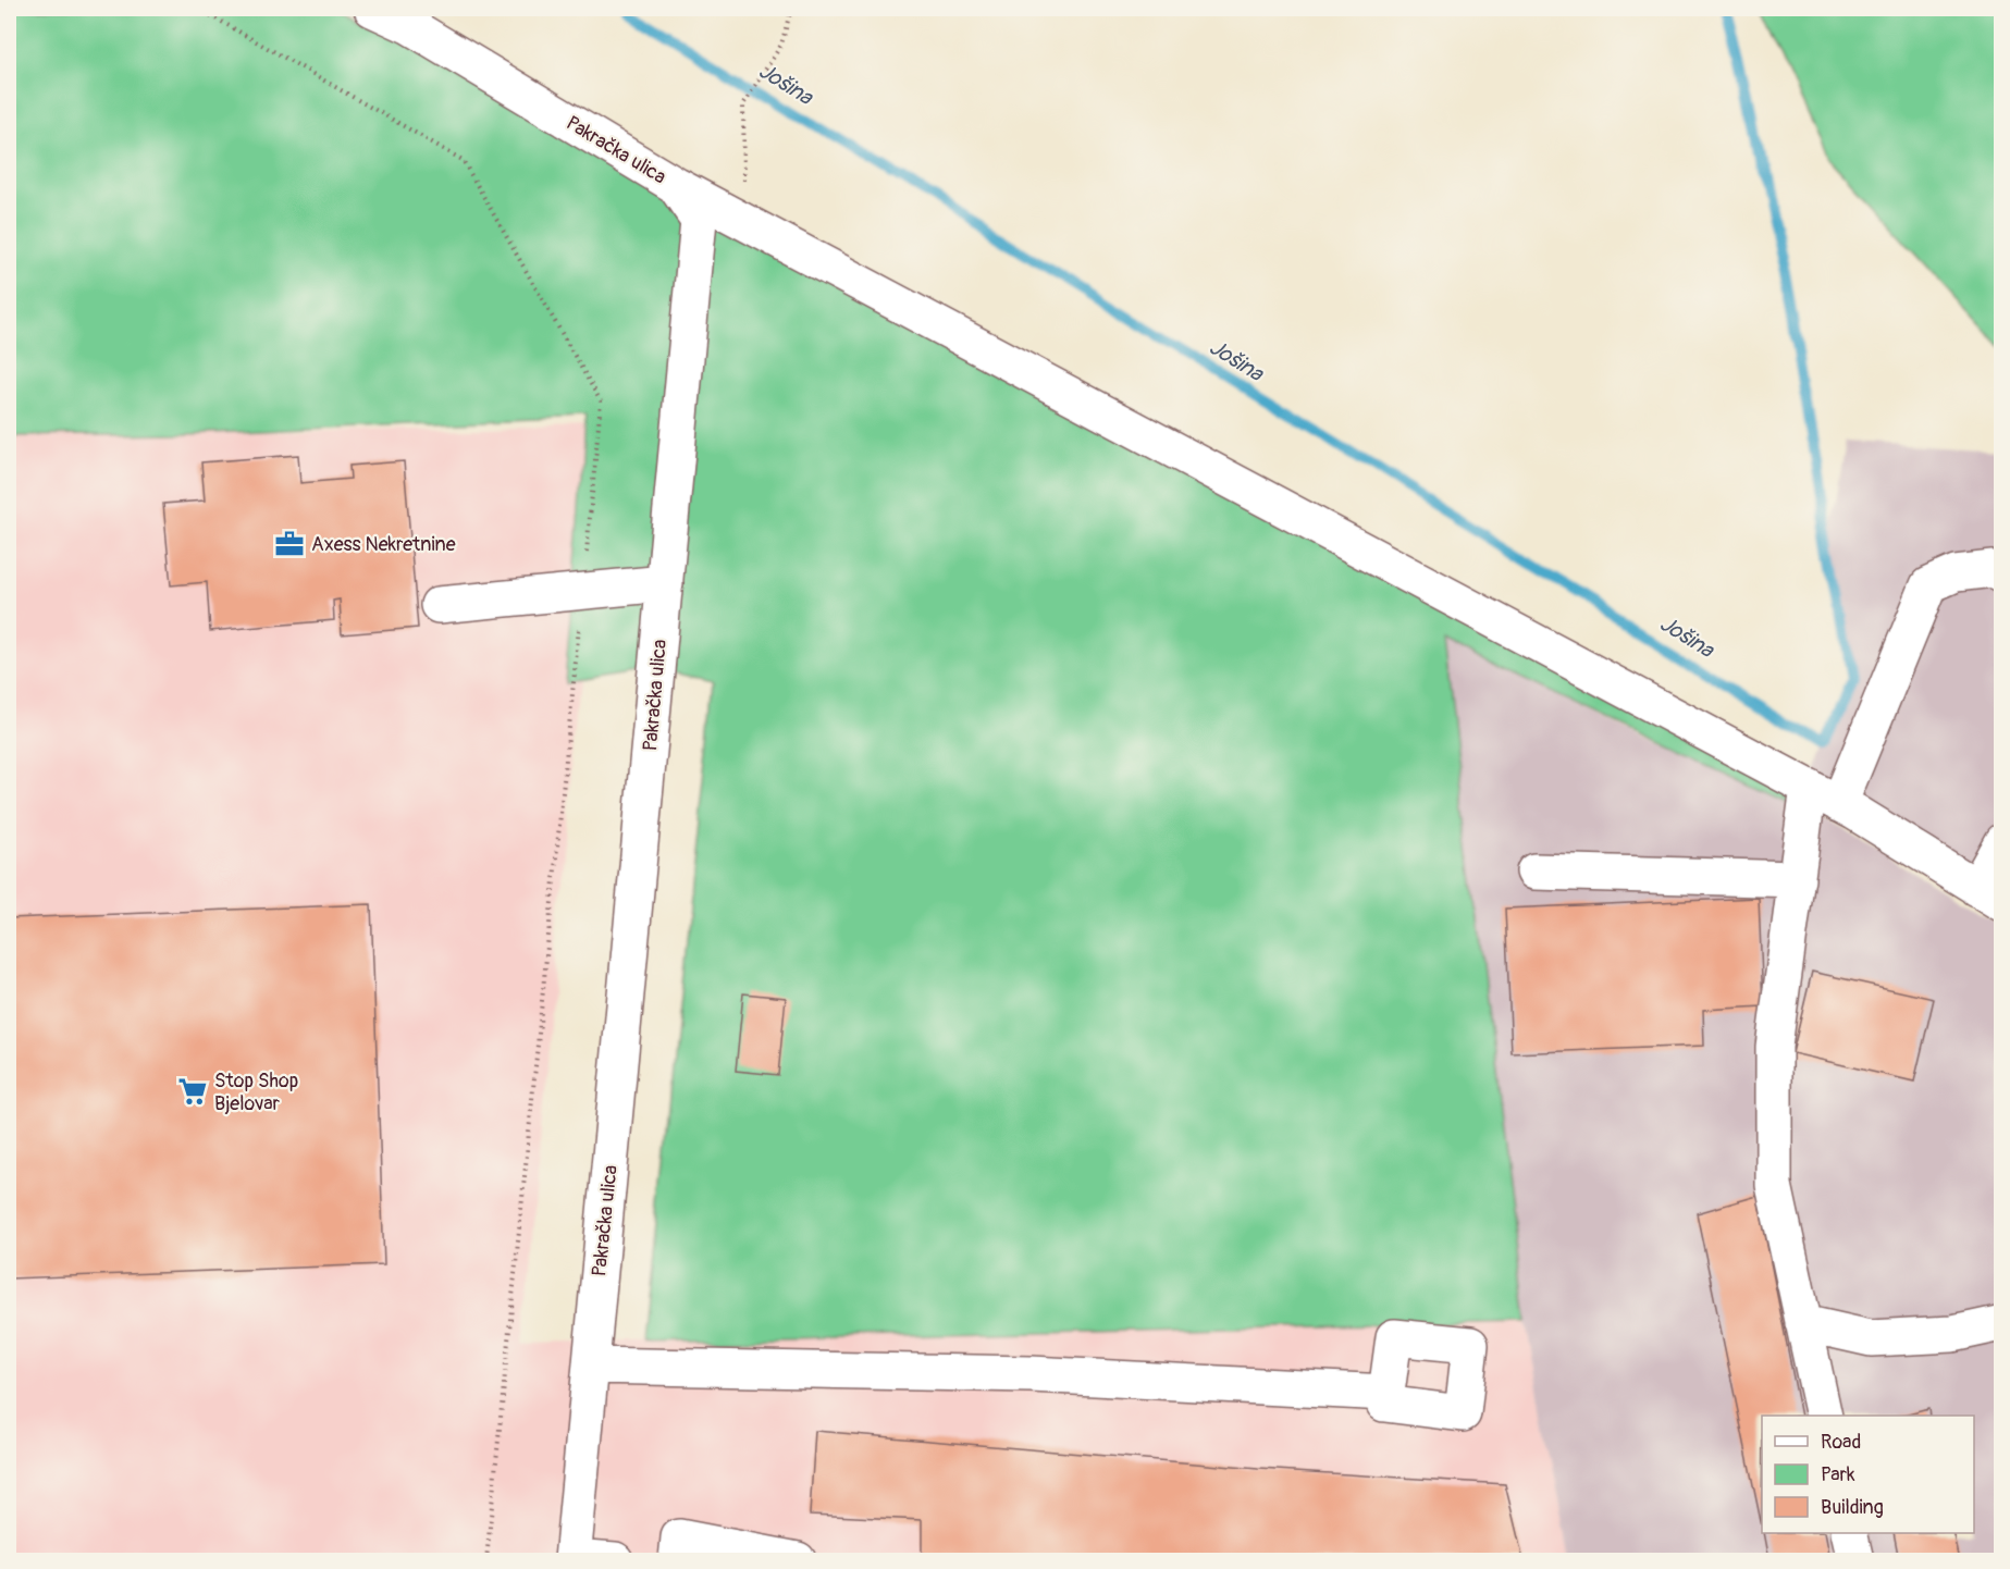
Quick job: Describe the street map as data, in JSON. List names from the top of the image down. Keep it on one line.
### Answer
{"streets":{"street":["Pakračka ulica"]},"water":["Jošina"],"places":{"office":["Axess Nekretnine"],"supermarket":["Stop Shop Bjelovar"]},"legend":["Road","Park","Building"]}
